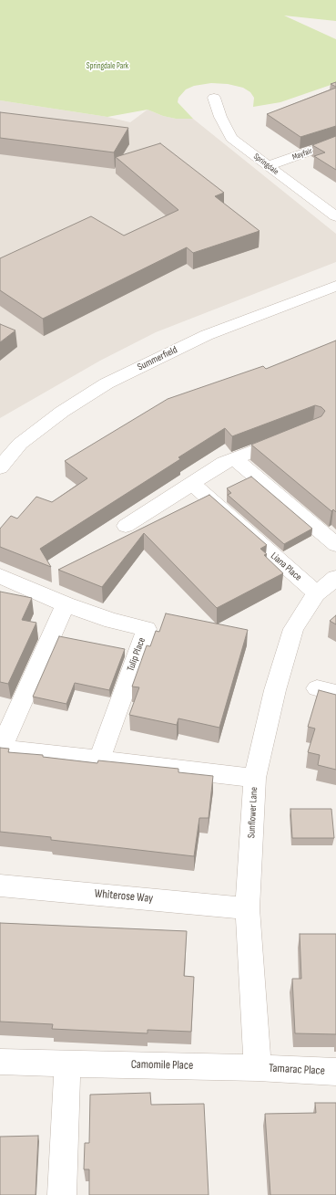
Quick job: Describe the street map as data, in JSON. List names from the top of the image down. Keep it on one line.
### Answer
{"streets":{"street":["Mayfair","Springdale","Summerfield","Liana Place","Tulip Place","Sunflower Lane","Whiterose Way","Camomile Place","Tamarac Place"]},"crossings":[["Mayfair","Springdale"],["Liana Place","Sunflower Lane"],["Sunflower Lane","Whiterose Way"],["Sunflower Lane","Camomile Place"],["Sunflower Lane","Tamarac Place"],["Camomile Place","Tamarac Place"]],"parks":["Springdale Park"]}
